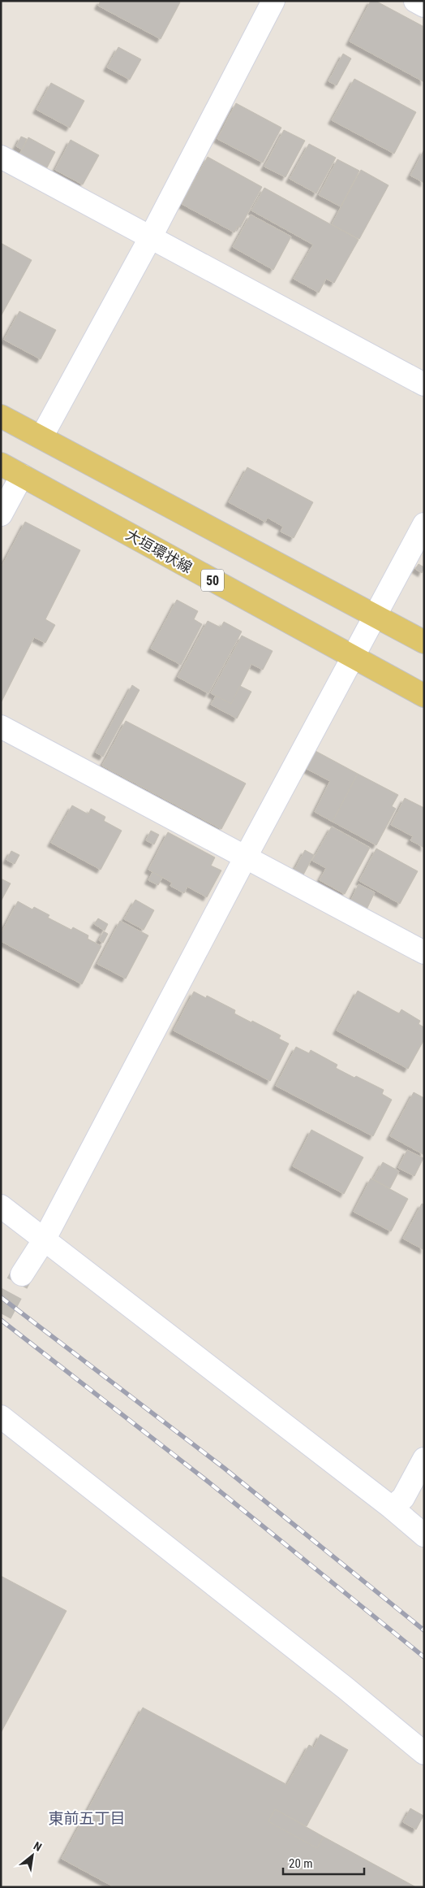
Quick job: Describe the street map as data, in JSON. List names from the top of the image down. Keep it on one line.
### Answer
{"streets":{"main road":["大垣環状線","50"]},"districts":["東前五丁目"],"scale_bar":"20 m","north":"top right"}
